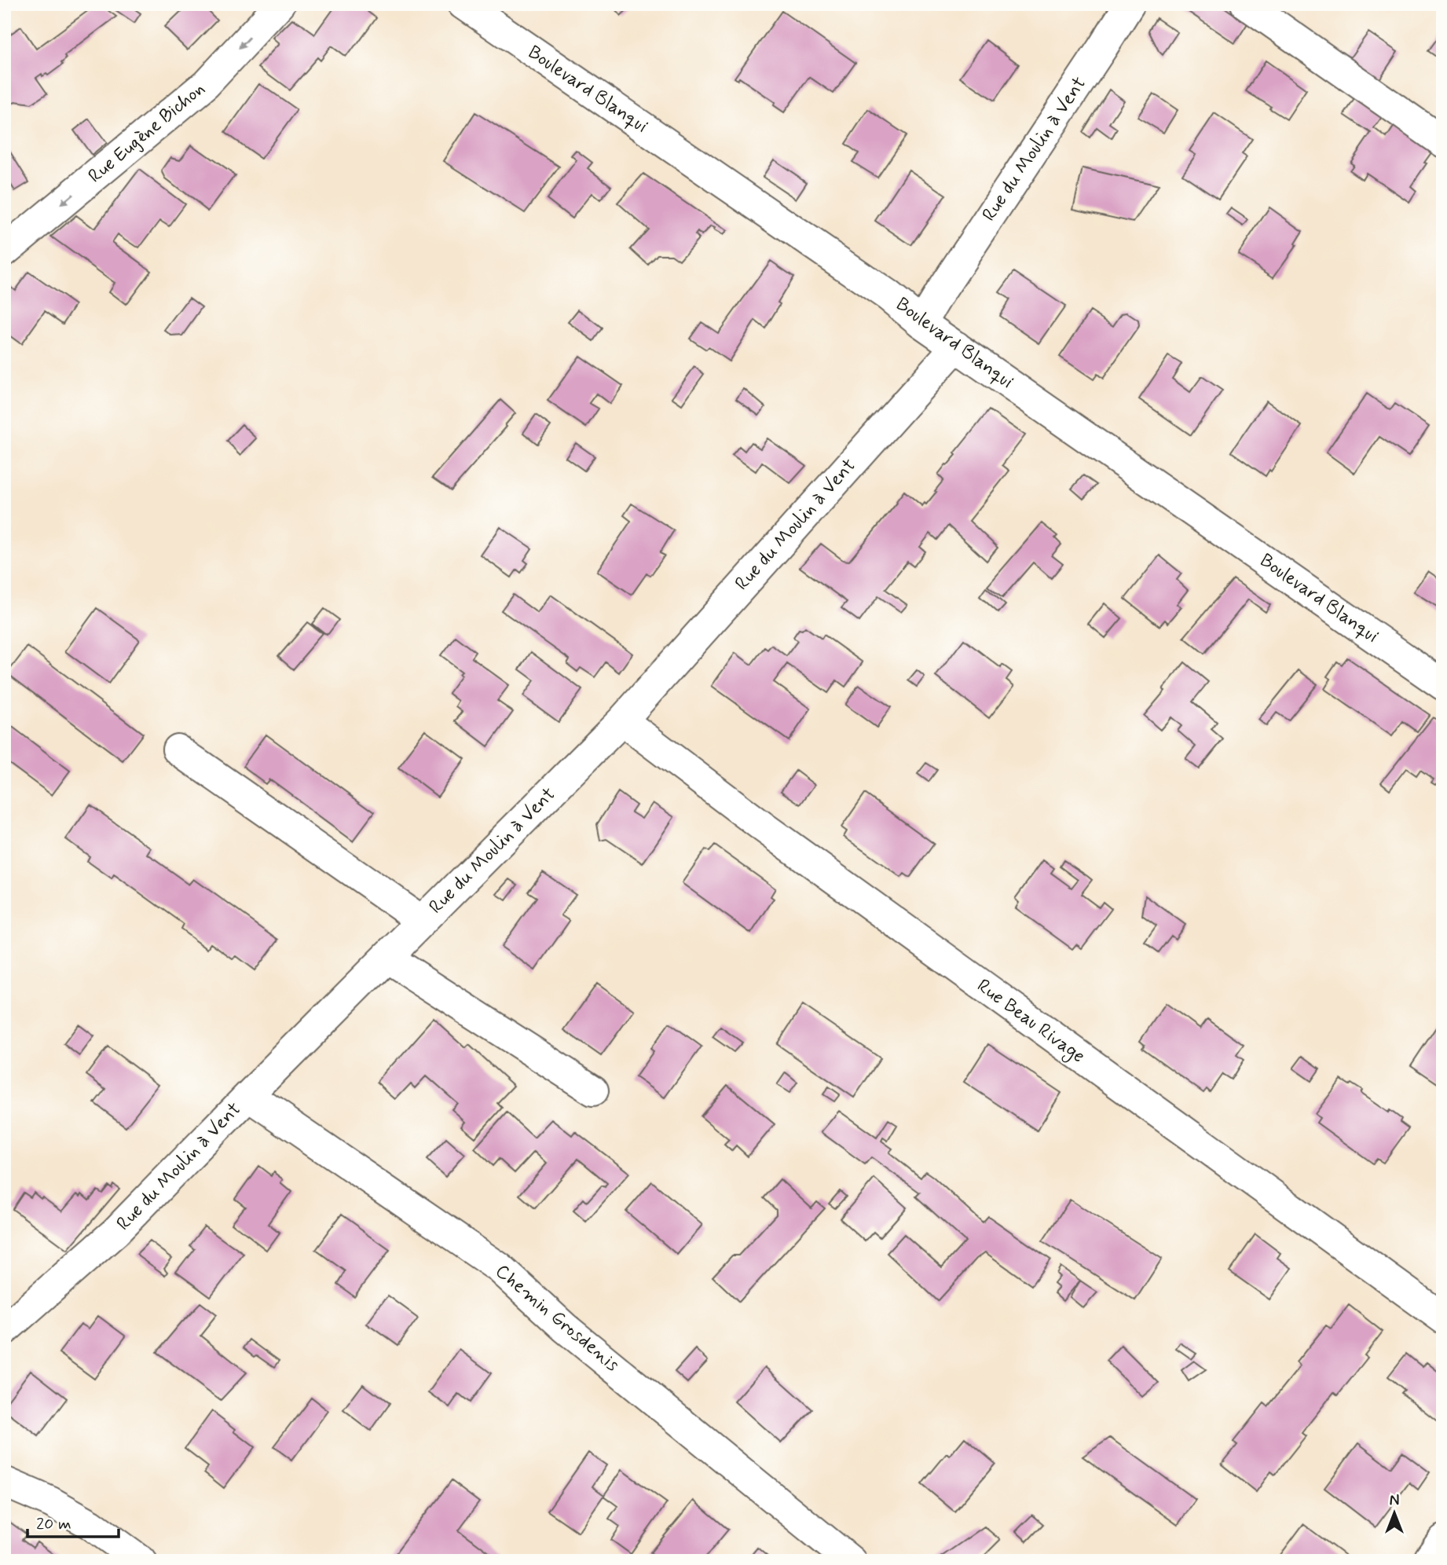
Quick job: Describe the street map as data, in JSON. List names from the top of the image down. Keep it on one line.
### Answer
{"streets":{"street":["Boulevard Blanqui","Rue Eugène Bichon","Rue du Moulin à Vent","Rue Beau Rivage","Chemin Grosdenis"]},"crossings":[["Boulevard Blanqui","Rue du Moulin à Vent"],["Rue du Moulin à Vent","Rue Beau Rivage"],["Rue du Moulin à Vent","Chemin Grosdenis"]],"one_way":["Rue Eugène Bichon"],"scale_bar":"20 m","north":"top"}
